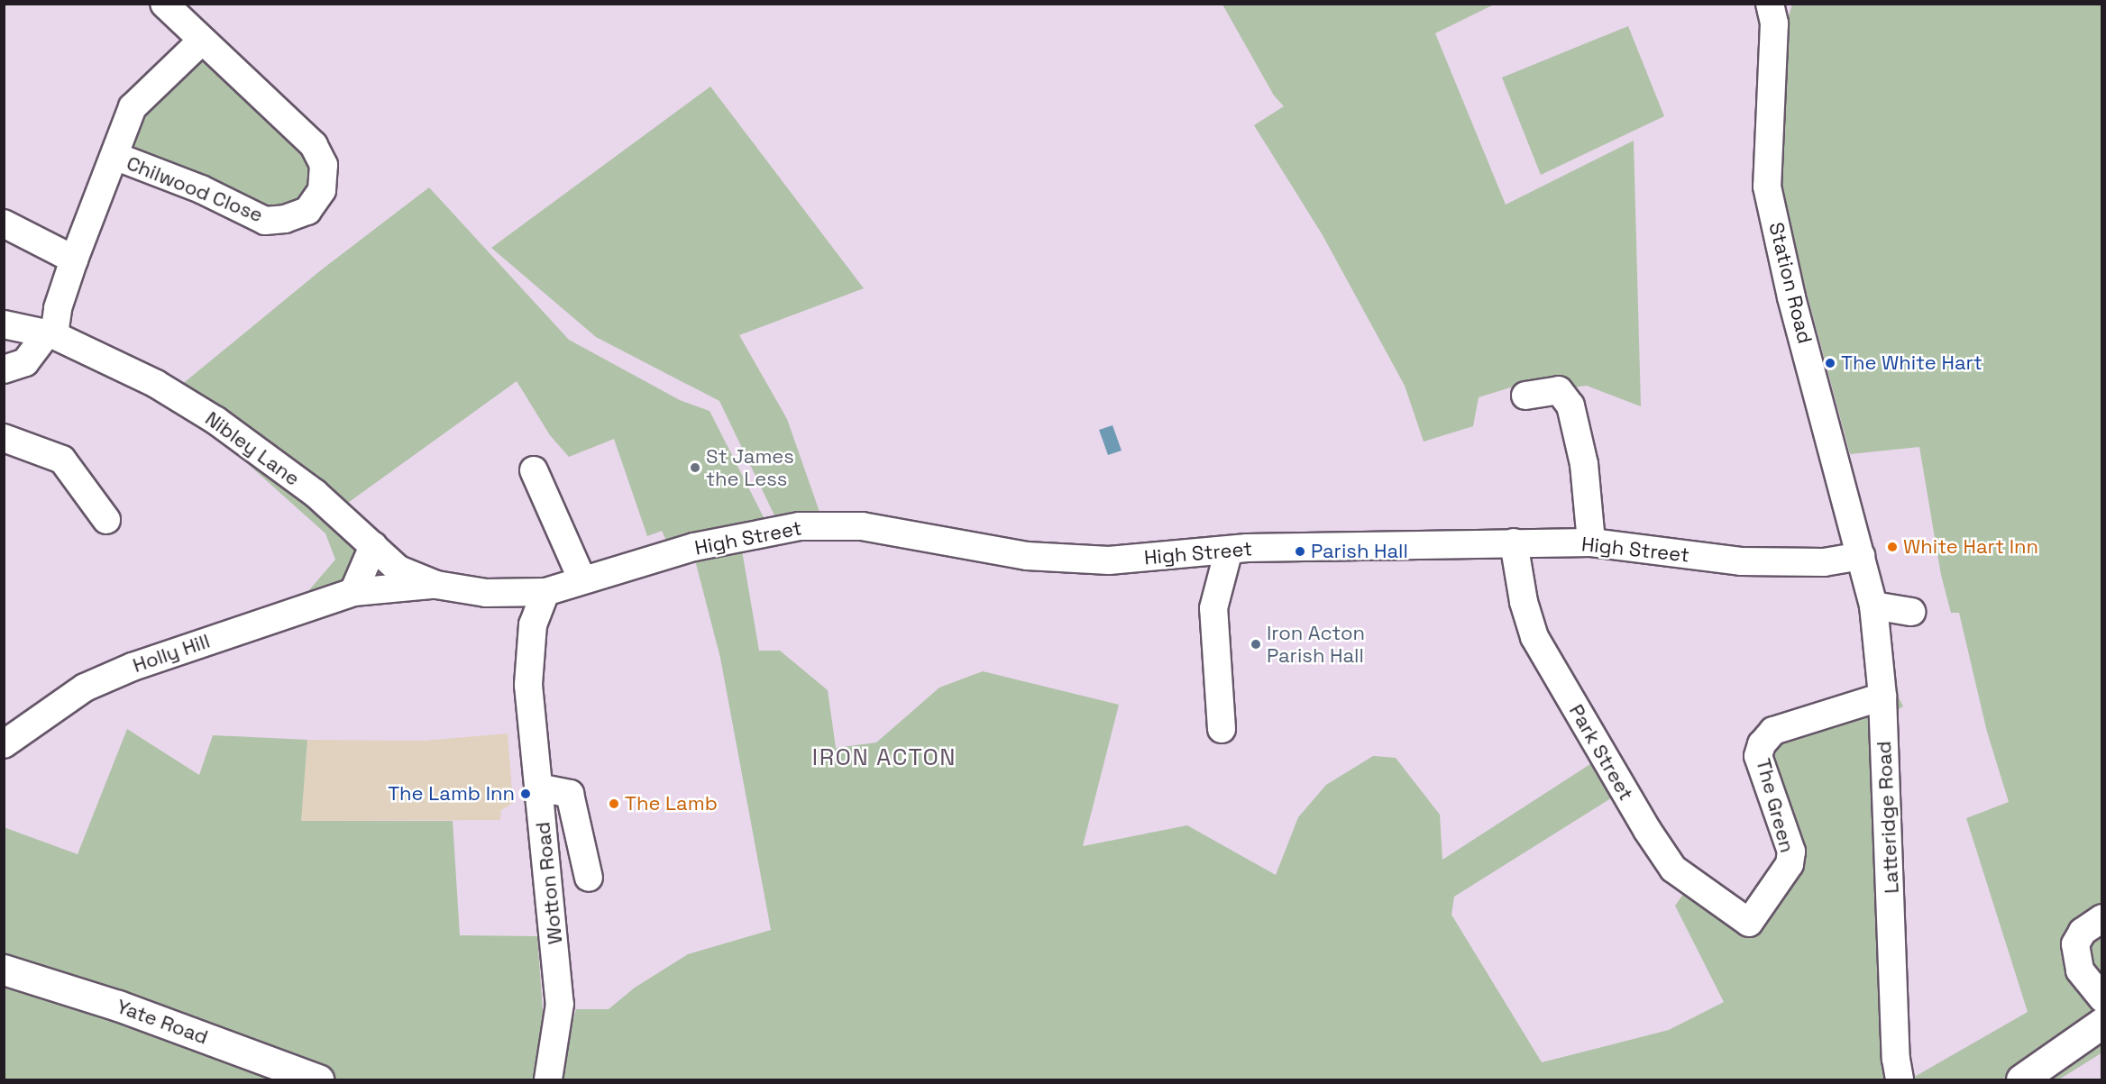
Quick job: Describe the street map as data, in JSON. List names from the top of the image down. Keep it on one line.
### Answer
{"streets":{"main road":["Yate Road"],"street":["Chilwood Close","Station Road","Nibley Lane","High Street","Holly Hill","Park Street","The Green","Latteridge Road","Wotton Road"]},"crossings":[["Chilwood Close","Nibley Lane"],["Station Road","High Street"],["Station Road","Latteridge Road"],["Nibley Lane","High Street"],["Nibley Lane","Holly Hill"],["Nibley Lane","Wotton Road"],["High Street","Park Street"],["High Street","Latteridge Road"],["High Street","Wotton Road"],["Park Street","The Green"],["The Green","Latteridge Road"]],"districts":["IRON ACTON"],"places":["The White Hart","St James the Less","White Hart Inn","Parish Hall","Iron Acton Parish Hall","The Lamb Inn","The Lamb"]}
